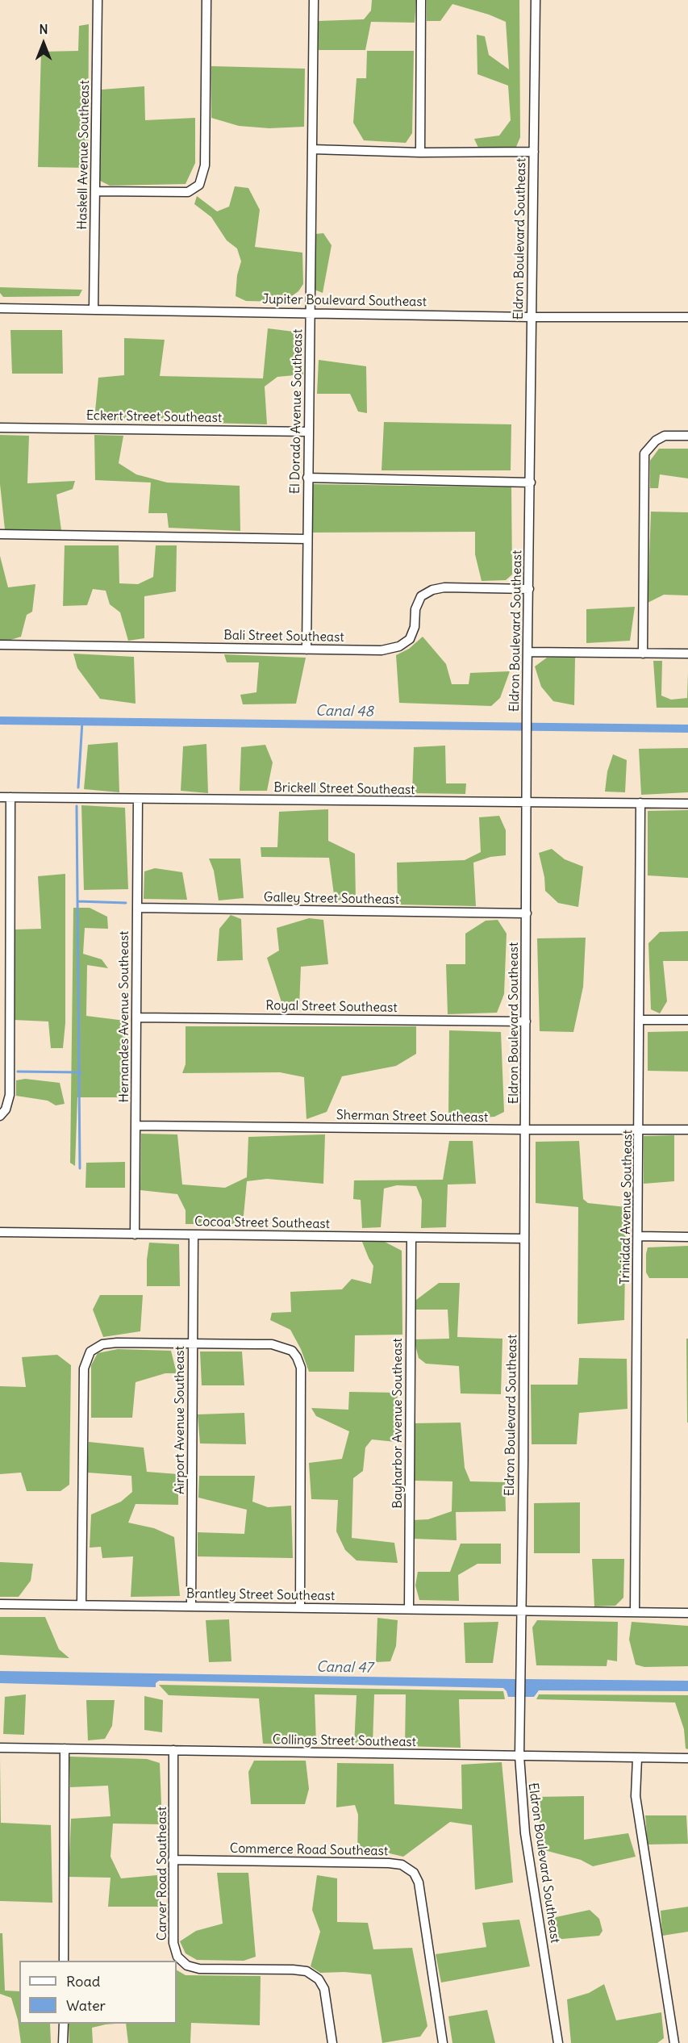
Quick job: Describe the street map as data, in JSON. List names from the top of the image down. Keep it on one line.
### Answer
{"streets":{"street":["Haskell Avenue Southeast","Eldron Boulevard Southeast","Jupiter Boulevard Southeast","El Dorado Avenue Southeast","Eckert Street Southeast","Bali Street Southeast","Brickell Street Southeast","Galley Street Southeast","Royal Street Southeast","Hernandes Avenue Southeast","Sherman Street Southeast","Trinidad Avenue Southeast","Cocoa Street Southeast","Airport Avenue Southeast","Bayharbor Avenue Southeast","Brantley Street Southeast","Collings Street Southeast","Commerce Road Southeast","Carver Road Southeast"]},"crossings":[["Haskell Avenue Southeast","Jupiter Boulevard Southeast"],["Eldron Boulevard Southeast","Jupiter Boulevard Southeast"],["Eldron Boulevard Southeast","Bali Street Southeast"],["Eldron Boulevard Southeast","Brickell Street Southeast"],["Eldron Boulevard Southeast","Galley Street Southeast"],["Eldron Boulevard Southeast","Royal Street Southeast"],["Eldron Boulevard Southeast","Sherman Street Southeast"],["Eldron Boulevard Southeast","Cocoa Street Southeast"],["Eldron Boulevard Southeast","Brantley Street Southeast"],["Eldron Boulevard Southeast","Collings Street Southeast"],["Jupiter Boulevard Southeast","El Dorado Avenue Southeast"],["El Dorado Avenue Southeast","Eckert Street Southeast"],["El Dorado Avenue Southeast","Bali Street Southeast"],["Brickell Street Southeast","Hernandes Avenue Southeast"],["Brickell Street Southeast","Trinidad Avenue Southeast"],["Galley Street Southeast","Hernandes Avenue Southeast"],["Royal Street Southeast","Hernandes Avenue Southeast"],["Hernandes Avenue Southeast","Sherman Street Southeast"],["Hernandes Avenue Southeast","Cocoa Street Southeast"],["Sherman Street Southeast","Trinidad Avenue Southeast"],["Trinidad Avenue Southeast","Brantley Street Southeast"],["Cocoa Street Southeast","Airport Avenue Southeast"],["Cocoa Street Southeast","Bayharbor Avenue Southeast"],["Airport Avenue Southeast","Brantley Street Southeast"],["Bayharbor Avenue Southeast","Brantley Street Southeast"],["Collings Street Southeast","Carver Road Southeast"],["Commerce Road Southeast","Carver Road Southeast"]],"water":["Canal 48","Canal 47"],"legend":["Road","Water"],"north":"top"}
